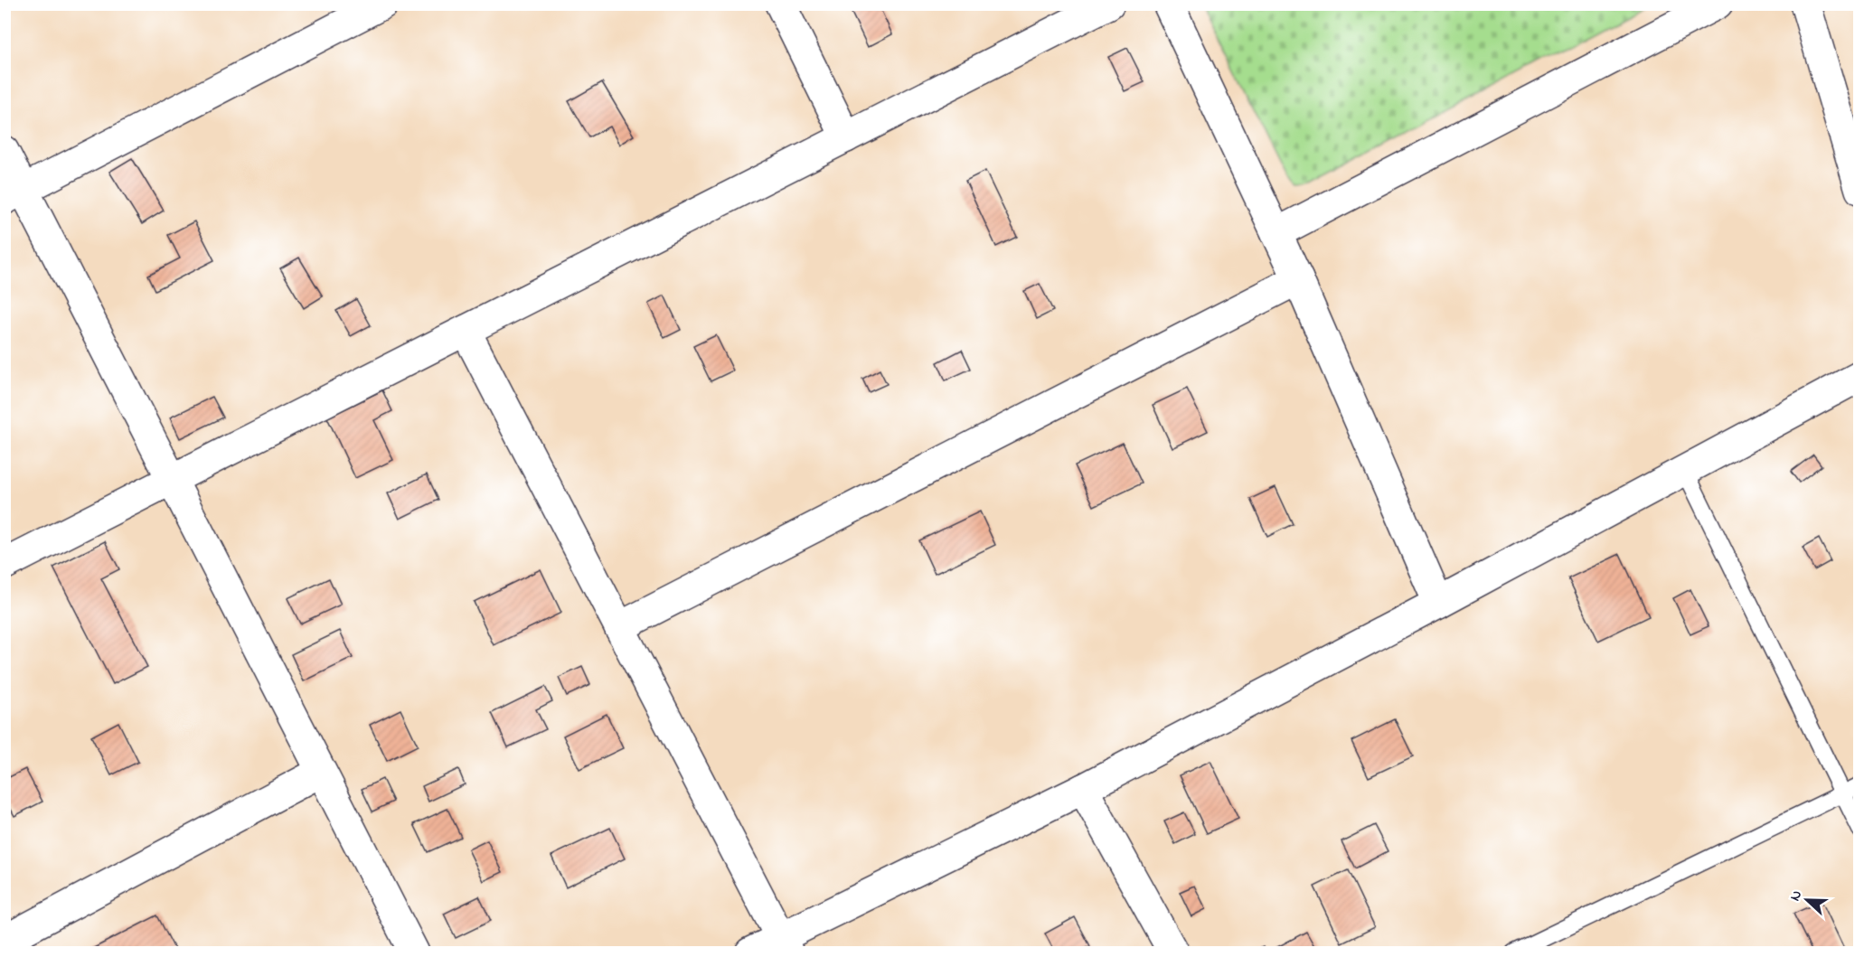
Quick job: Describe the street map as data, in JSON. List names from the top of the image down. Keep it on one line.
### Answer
{"north":"left"}
